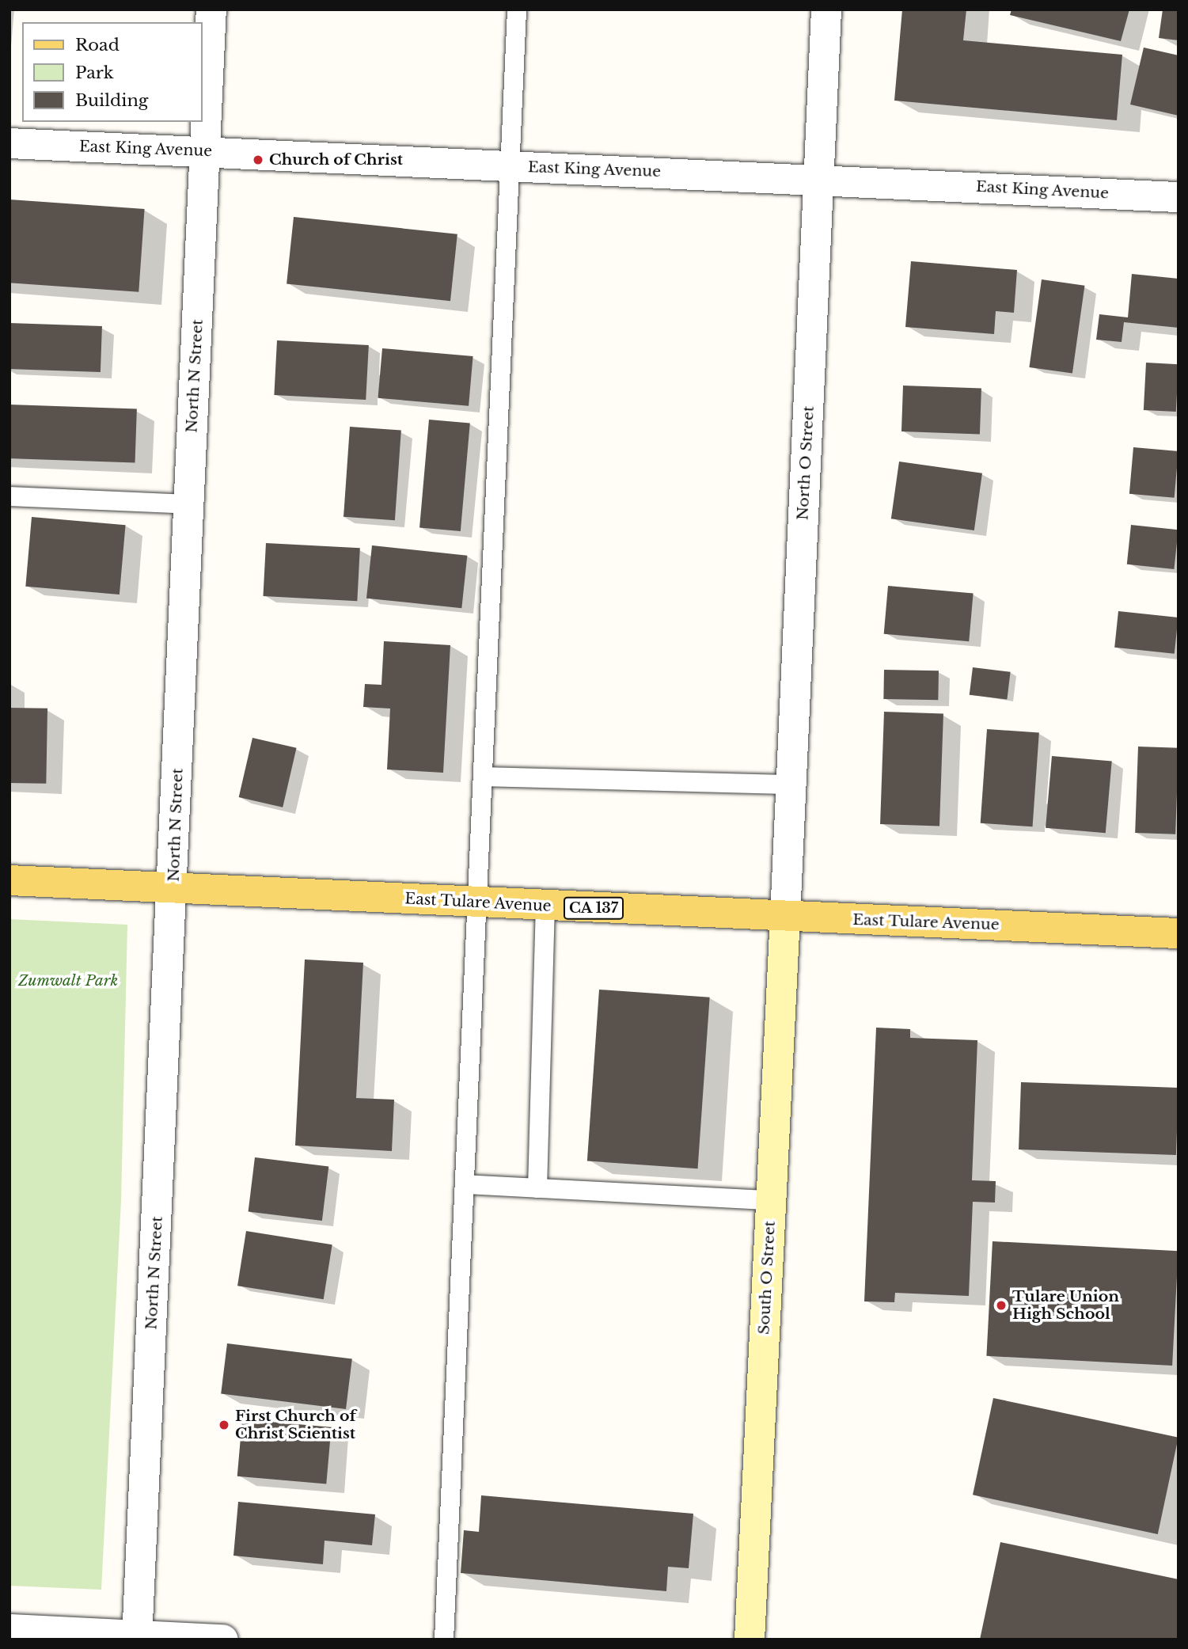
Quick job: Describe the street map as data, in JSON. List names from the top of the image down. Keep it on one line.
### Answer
{"streets":{"main road":["East Tulare Avenue","CA 137","South O Street"],"street":["East King Avenue","North N Street","North O Street"]},"crossings":[["East King Avenue","North N Street"],["East King Avenue","North O Street"],["North N Street","East Tulare Avenue"],["North O Street","East Tulare Avenue"],["North O Street","South O Street"],["East Tulare Avenue","South O Street"]],"parks":["Zumwalt Park"],"places":["Church of Christ","Tulare Union High School","First Church of Christ Scientist"],"legend":["Road","Park","Building"]}
